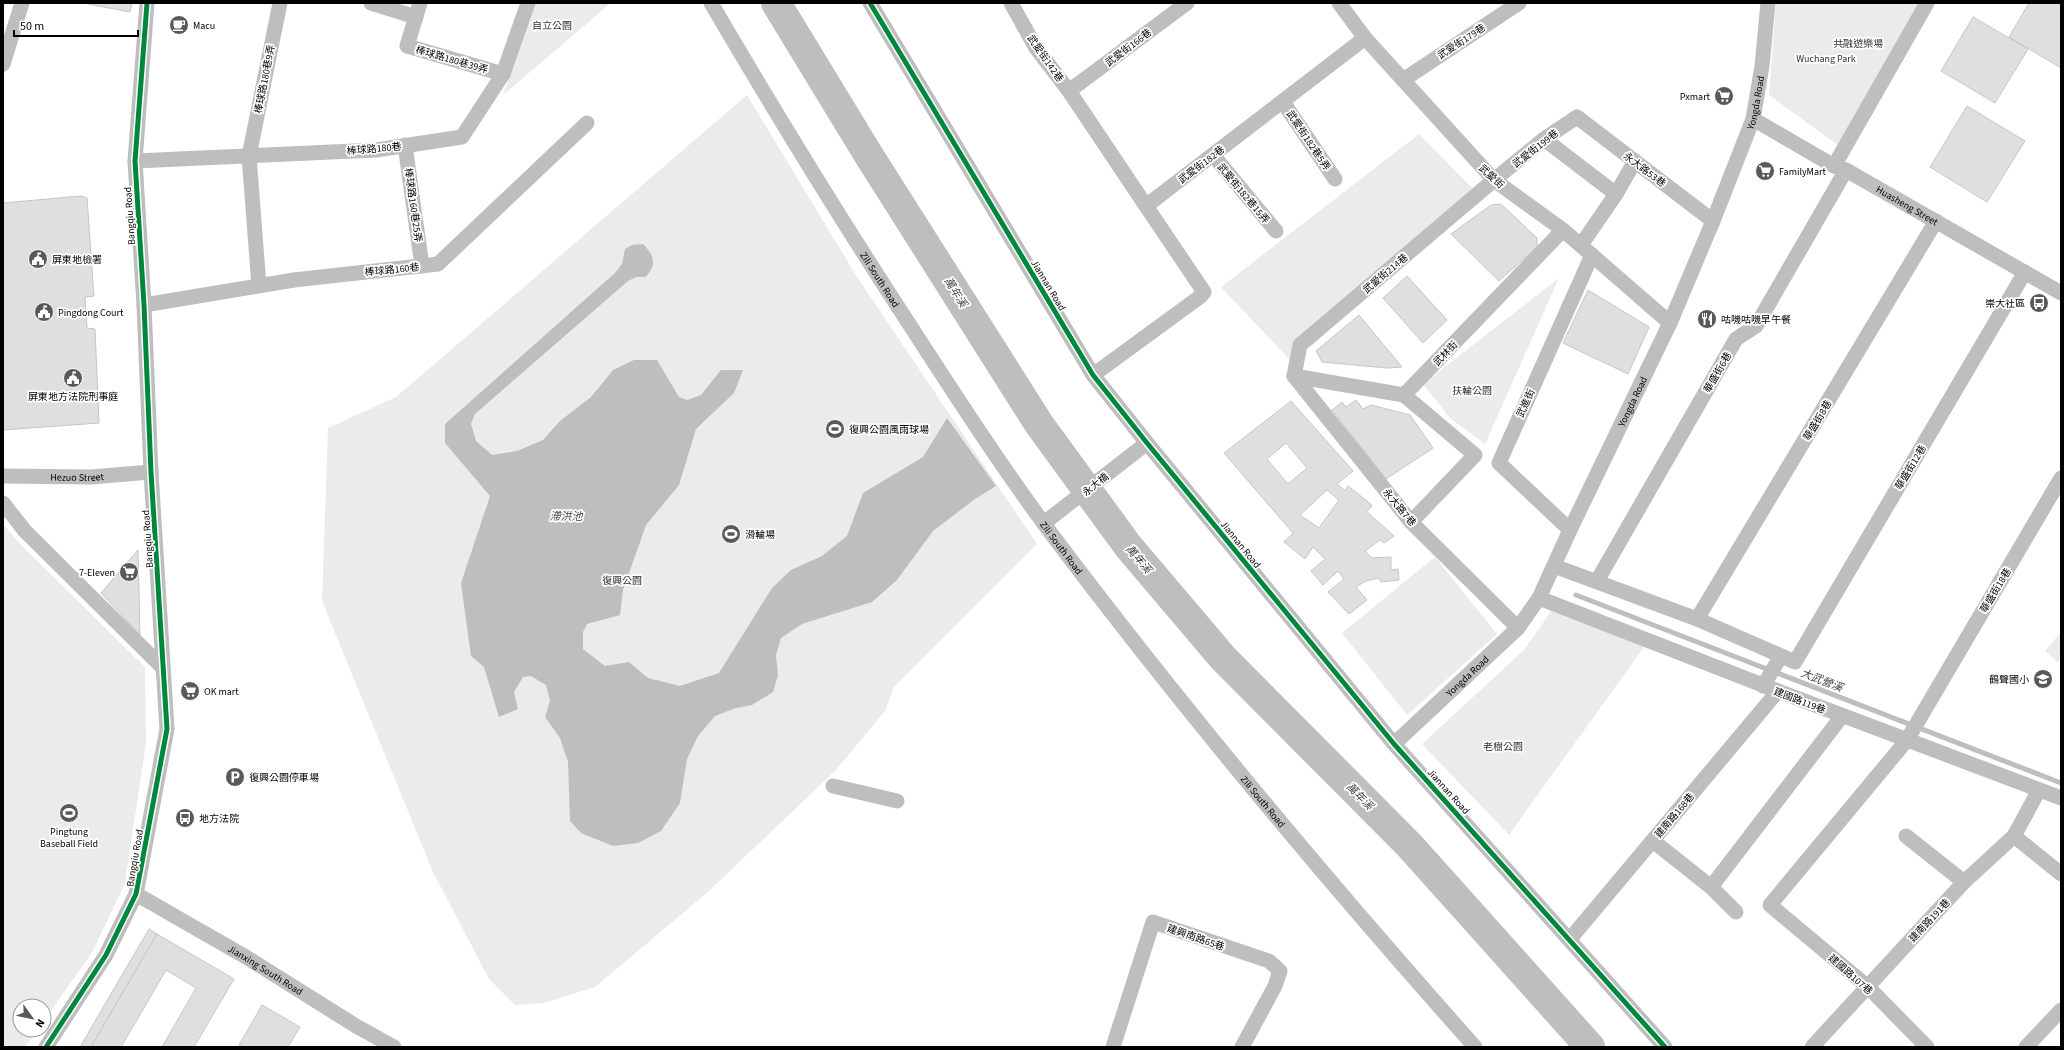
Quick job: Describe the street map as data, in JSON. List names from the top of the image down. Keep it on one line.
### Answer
{"streets":{"street":["武愛街179巷","武愛街166巷","武愛街142巷","棒球路180巷39弄","棒球路180巷9弄","Yongda Road","武愛街182巷5弄","棒球路180巷","武愛街199巷","武愛街182巷","永大路53巷","武愛街","武愛街182巷15弄","棒球路160巷25弄","Huasheng Street","Bangqiu Road","棒球路160巷","武愛街214巷","Zili South Road","Jiannan Road","武林街","華盛街6巷","武進街","華盛街8巷","華盛街12巷","Hezuo Street","永大橋","永大路7巷","華盛街18巷","建國路119巷","建南路168巷","建南路191巷","建興南路65巷","Jianxing South Road","建國路107巷"]},"crossings":[["武愛街179巷","武愛街"],["武愛街166巷","武愛街142巷"],["棒球路180巷39弄","棒球路180巷"],["棒球路180巷9弄","棒球路180巷"],["棒球路180巷9弄","棒球路160巷"],["Yongda Road","永大路53巷"],["Yongda Road","武愛街"],["Yongda Road","Huasheng Street"],["Yongda Road","Jiannan Road"],["Yongda Road","永大路7巷"],["Yongda Road","建國路119巷"],["武愛街182巷5弄","武愛街182巷"],["棒球路180巷","棒球路160巷25弄"],["棒球路180巷","Bangqiu Road"],["武愛街199巷","永大路53巷"],["武愛街199巷","武愛街"],["武愛街199巷","武愛街214巷"],["武愛街182巷","武愛街"],["武愛街182巷","武愛街182巷15弄"],["永大路53巷","武進街"],["武愛街","武愛街214巷"],["武愛街","武林街"],["武愛街","武進街"],["棒球路160巷25弄","棒球路160巷"],["Huasheng Street","華盛街6巷"],["Huasheng Street","華盛街8巷"],["Huasheng Street","華盛街12巷"],["Bangqiu Road","棒球路160巷"],["Bangqiu Road","Hezuo Street"],["Bangqiu Road","Jianxing South Road"],["武愛街214巷","永大路7巷"],["Zili South Road","永大橋"],["Jiannan Road","永大橋"],["Jiannan Road","建南路168巷"],["華盛街12巷","建國路119巷"],["華盛街18巷","建國路119巷"],["華盛街18巷","建國路107巷"],["建國路119巷","建南路168巷"],["建國路119巷","建南路191巷"],["建南路191巷","建國路107巷"]],"water":["萬年溪","滯洪池","大武營溪"],"parks":["自立公園","共融遊樂場","Wuchang Park","扶輪公園","復興公園","老樹公園"],"places":{"cafe":["Macu"],"supermarket":["Pxmart","FamilyMart","7-Eleven","OK mart"],"public building":["屏東地檢署","Pingdong Court","屏東地方法院刑事庭"],"bus stop":["崇大社區","地方法院"],"restaurant":["咕嘰咕嘰早午餐"],"sports":["復興公園風雨球場","滑輪場","Pingtung Baseball Field"],"school or university":["鶴聲國小"],"parking":["復興公園停車場"]},"scale_bar":"50 m","north":"bottom right"}
